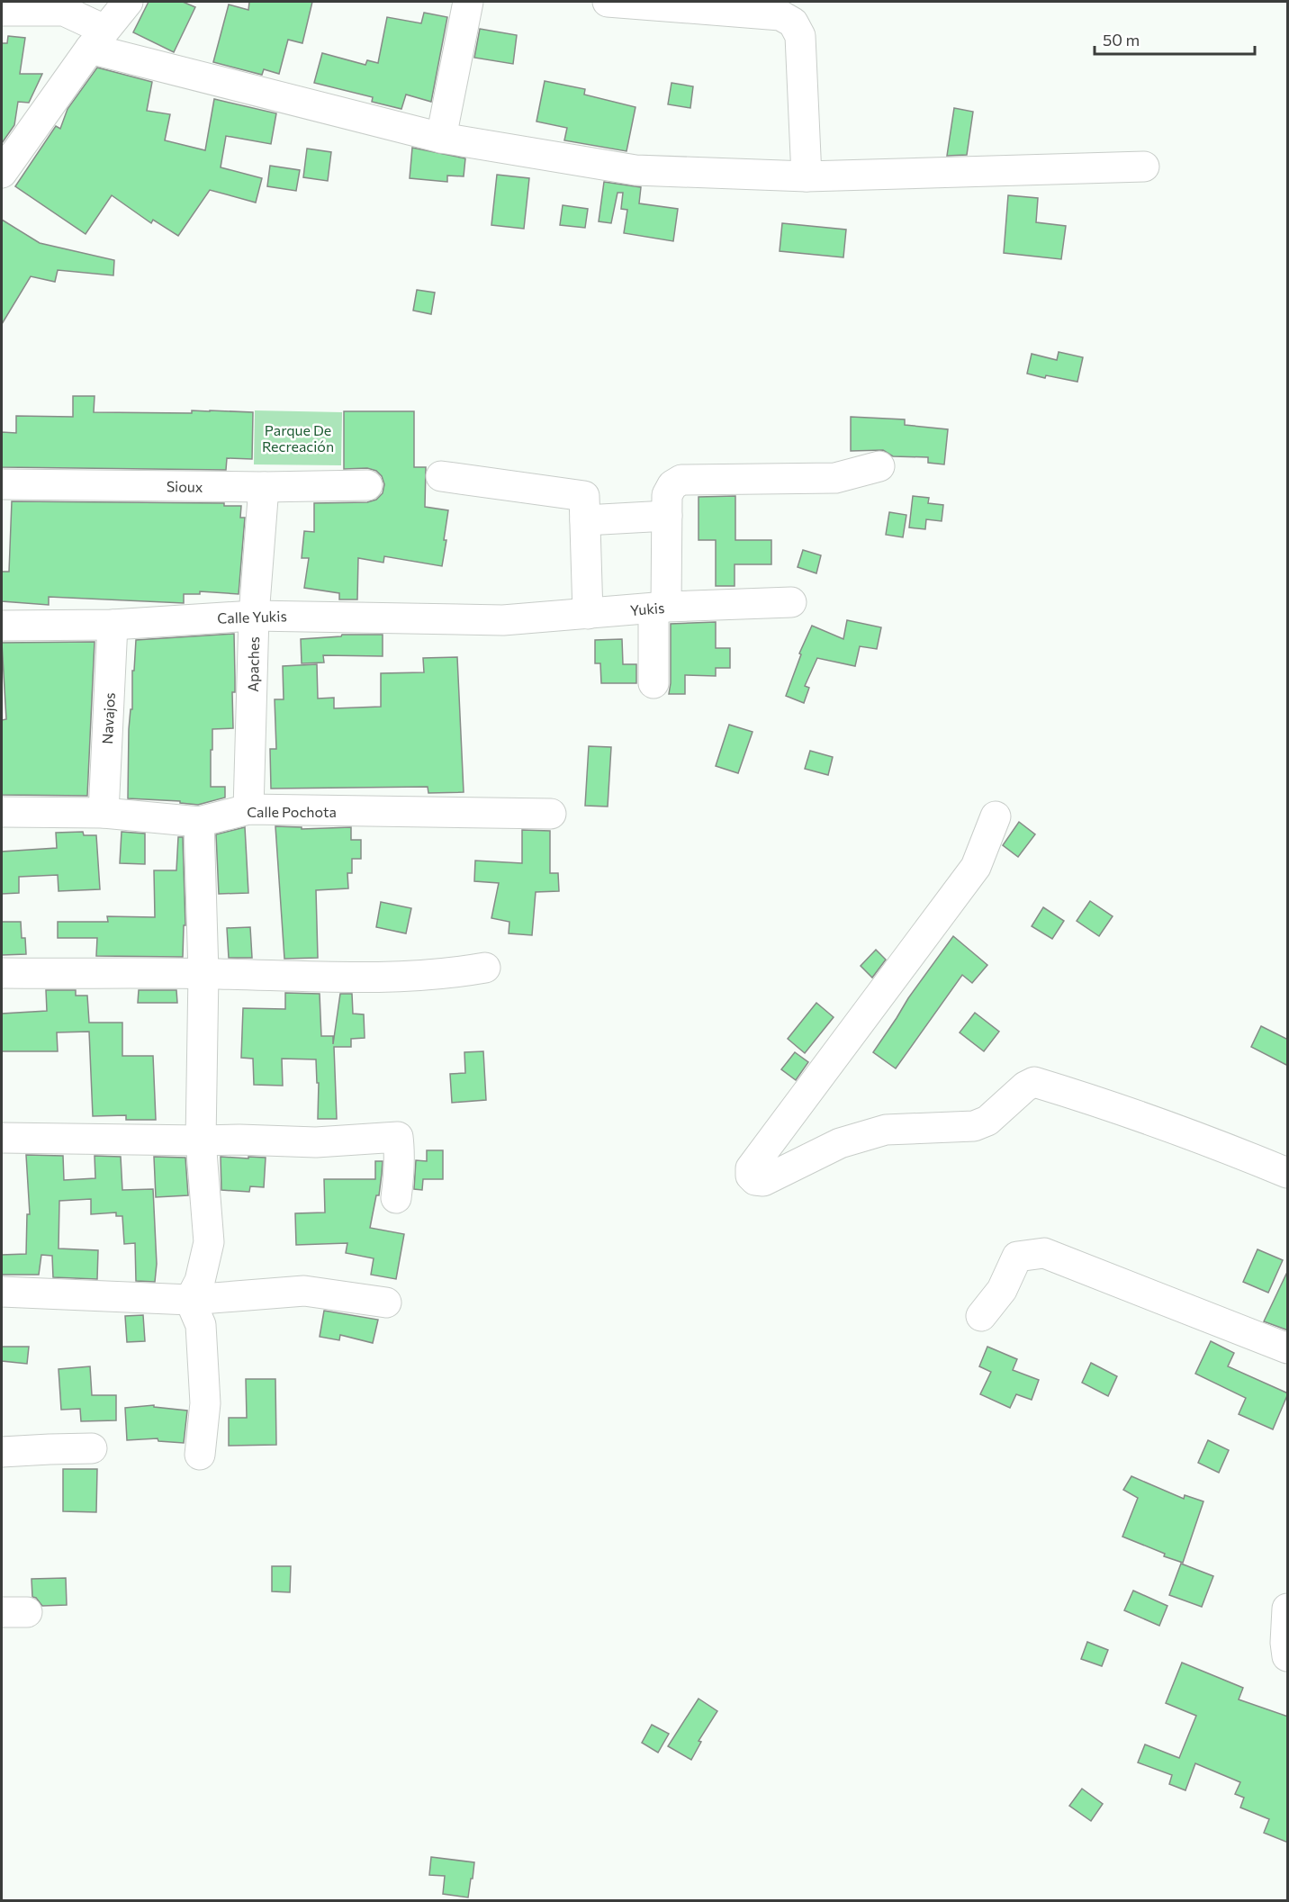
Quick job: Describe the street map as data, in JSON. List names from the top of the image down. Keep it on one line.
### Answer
{"streets":{"street":["Sioux","Yukis","Calle Yukis","Apaches","Navajos","Calle Pochota"]},"crossings":[["Sioux","Apaches"],["Yukis","Calle Yukis"],["Calle Yukis","Apaches"],["Calle Yukis","Navajos"],["Apaches","Calle Pochota"],["Navajos","Calle Pochota"]],"parks":["Parque De Recreación"],"scale_bar":"50 m"}
